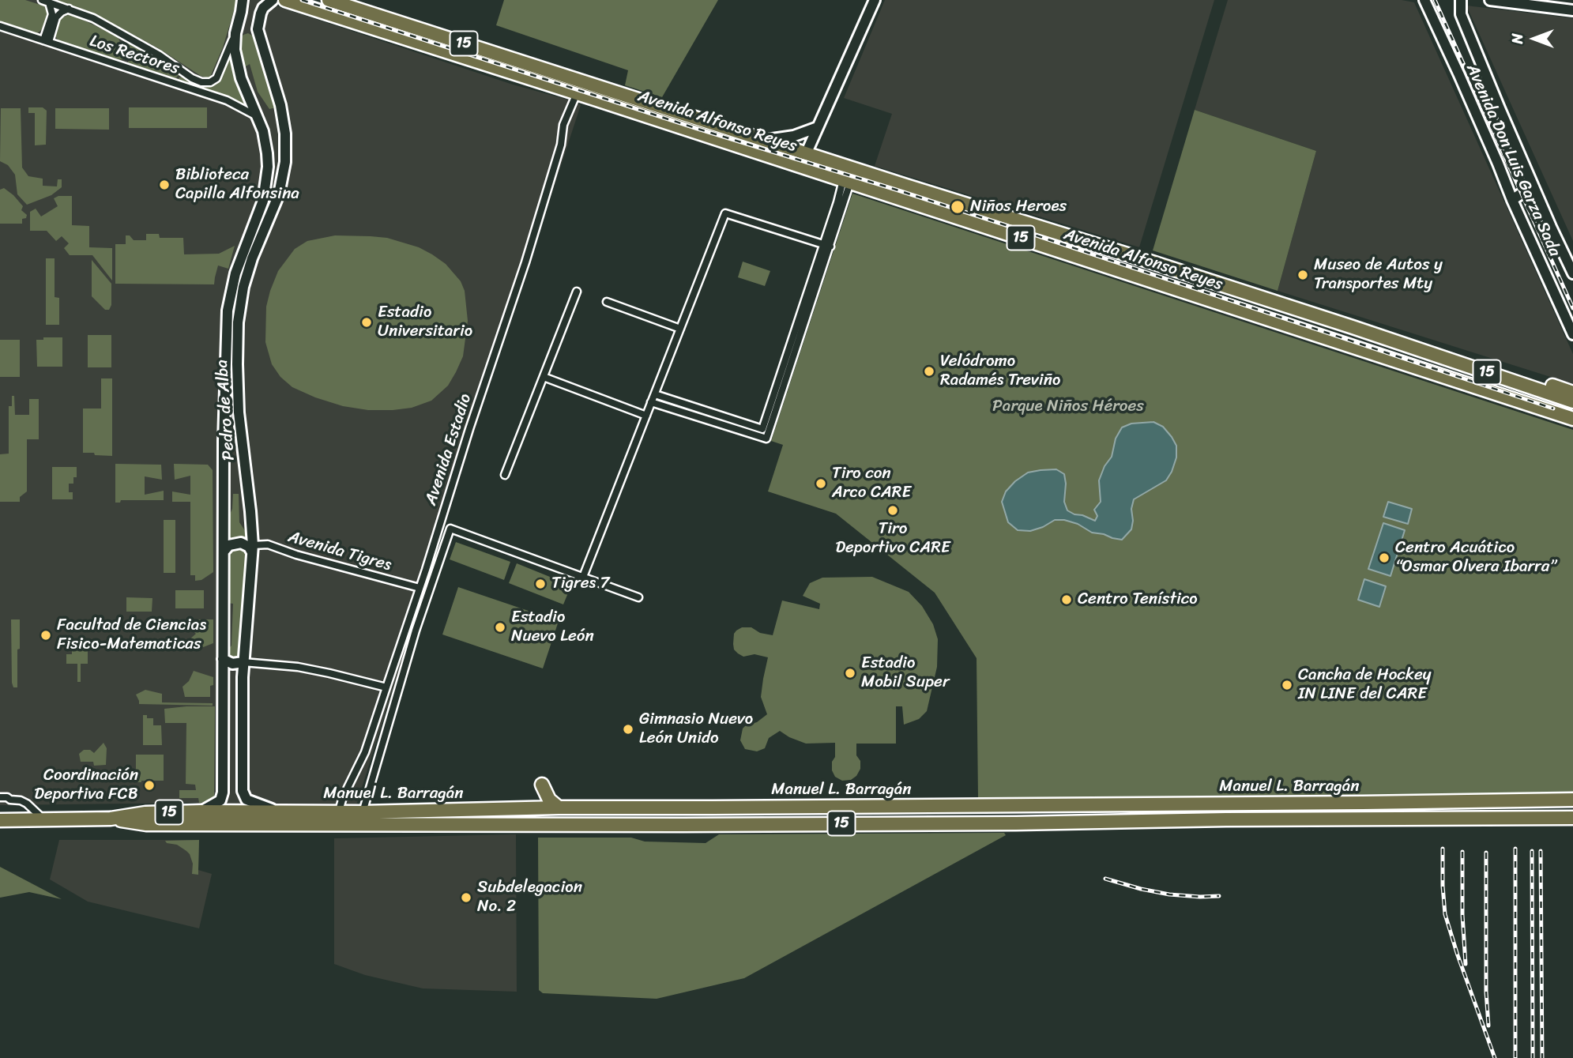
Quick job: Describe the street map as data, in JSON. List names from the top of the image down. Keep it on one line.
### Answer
{"streets":{"highway":["15","Avenida Alfonso Reyes","Manuel L. Barragán"],"street":["Los Rectores","Avenida Don Luis Garza Sada","Pedro de Alba","Avenida Estadio","Avenida Tigres"]},"crossings":[["15","Avenida Alfonso Reyes"],["15","Avenida Estadio"],["Los Rectores","Pedro de Alba"],["Avenida Alfonso Reyes","Avenida Estadio"],["Pedro de Alba","Avenida Tigres"],["Pedro de Alba","Manuel L. Barragán"],["Avenida Estadio","Avenida Tigres"],["Avenida Estadio","Manuel L. Barragán"]],"parks":["Parque Niños Héroes"],"places":["Biblioteca Capilla Alfonsina","Niños Heroes","Museo de Autos y Transportes Mty","Estadio Universitario","Velódromo Radamés Treviño","Tiro con Arco CARE","Tiro Deportivo CARE","Centro Acuático “Osmar Olvera Ibarra”","Tigres 7","Centro Tenístico","Estadio Nuevo León","Facultad de Ciencias Fisico-Matematicas","Estadio Mobil Super","Cancha de Hockey IN LINE del CARE","Gimnasio Nuevo León Unido","Coordinación Deportiva FCB","Subdelegacion No. 2"],"north":"left"}
